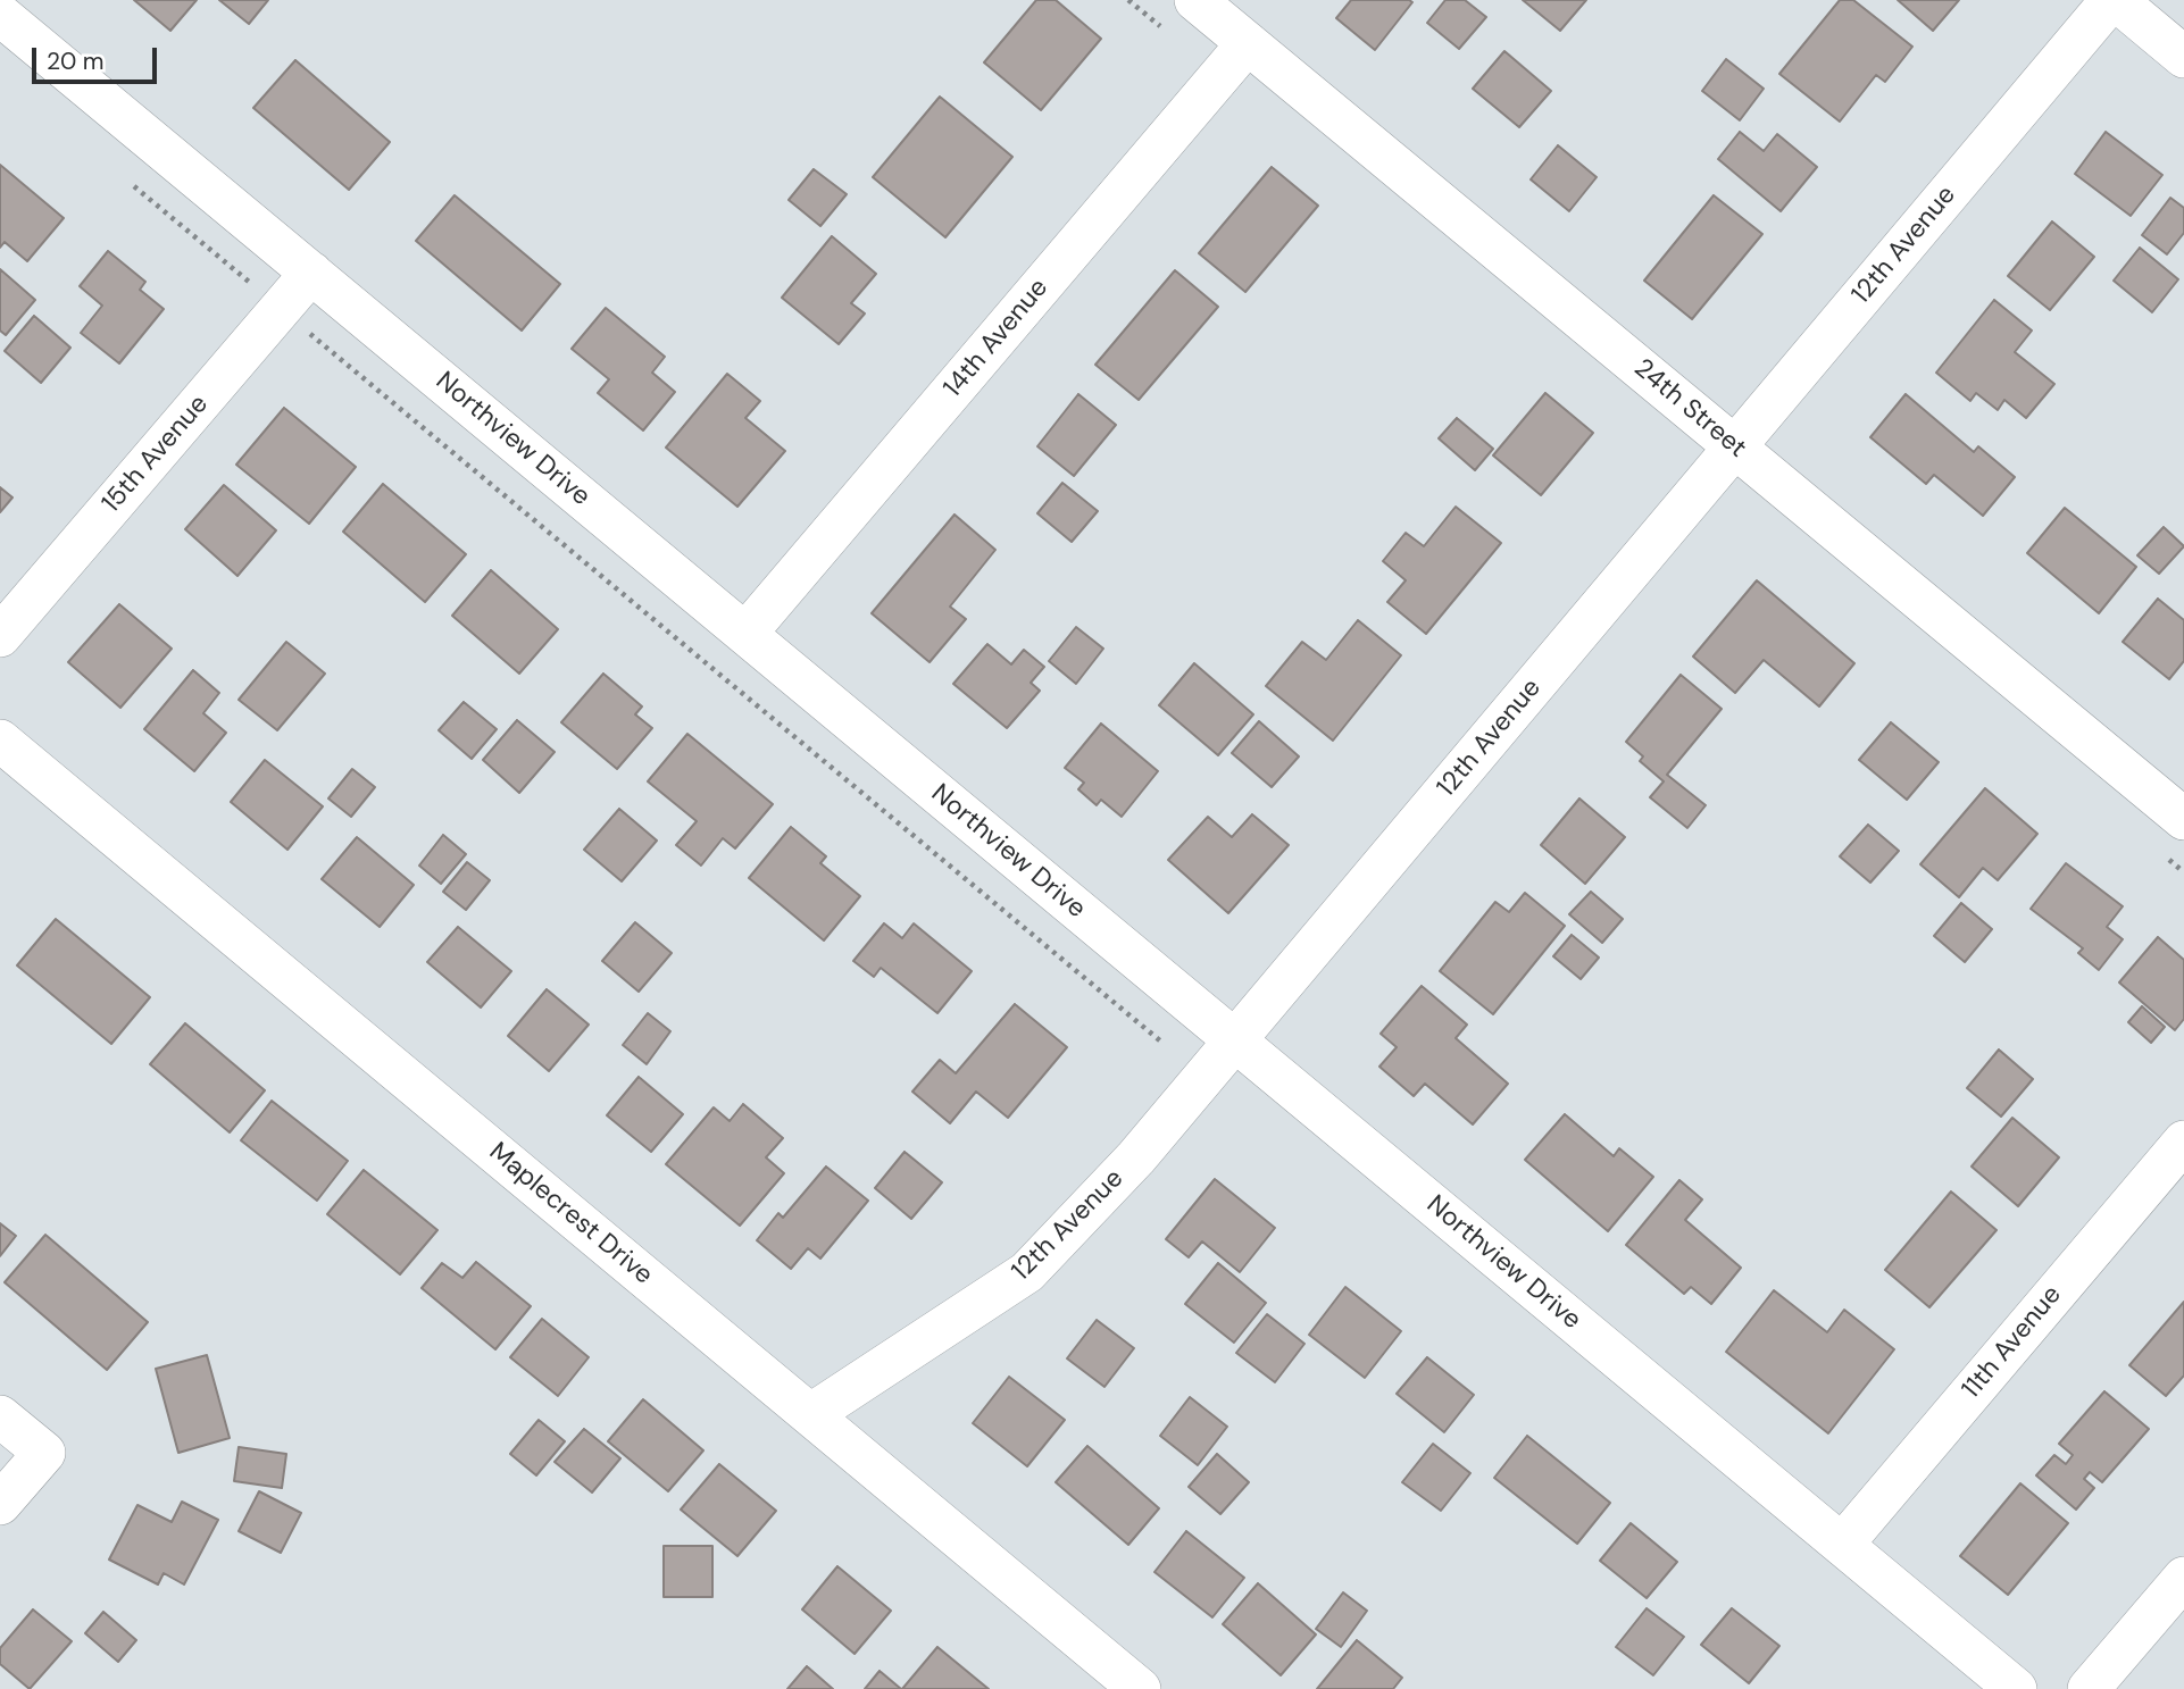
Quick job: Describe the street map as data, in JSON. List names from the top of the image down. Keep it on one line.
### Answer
{"streets":{"street":["12th Avenue","14th Avenue","24th Street","Northview Drive","15th Avenue","Maplecrest Drive","11th Avenue"]},"crossings":[["12th Avenue","24th Street"],["12th Avenue","Northview Drive"],["12th Avenue","Maplecrest Drive"],["14th Avenue","24th Street"],["14th Avenue","Northview Drive"],["Northview Drive","15th Avenue"],["Northview Drive","11th Avenue"]],"scale_bar":"20 m"}
